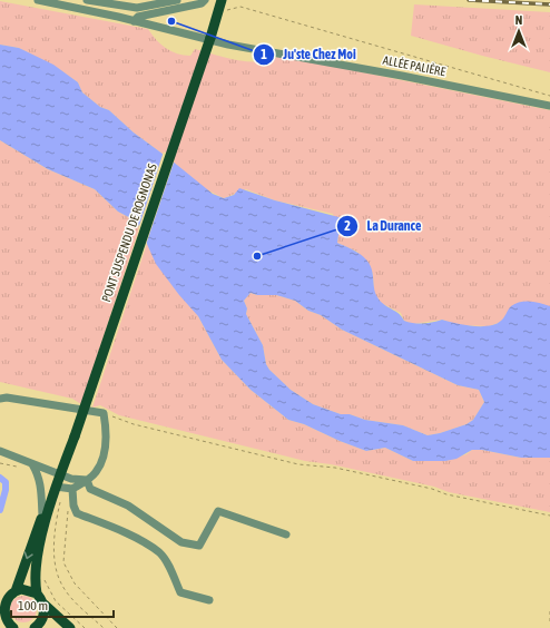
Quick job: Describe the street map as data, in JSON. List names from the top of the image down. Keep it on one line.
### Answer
{"streets":{"main road":["PONT SUSPENDU DE ROGNONAS"],"street":["ALLÉE PALIÈRE"]},"places":["Ju'ste Chez Moi","La Durance"],"scale_bar":"100 m","north":"top"}
